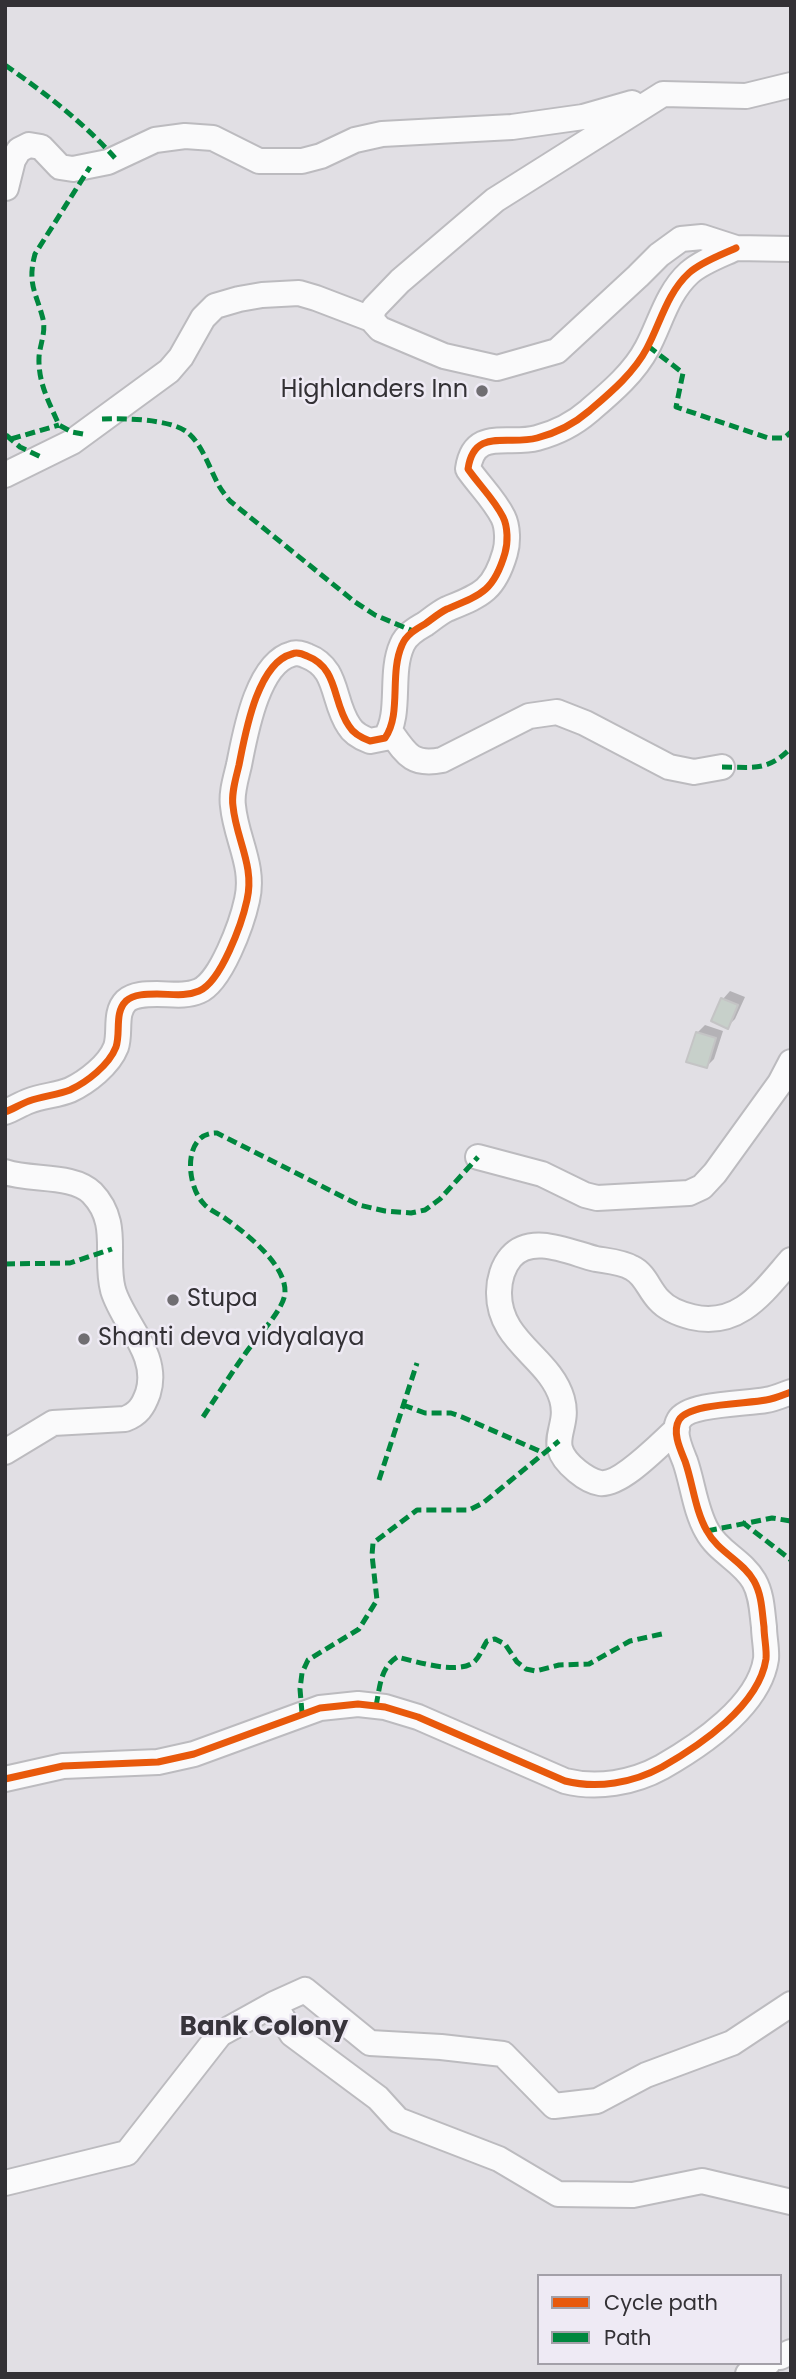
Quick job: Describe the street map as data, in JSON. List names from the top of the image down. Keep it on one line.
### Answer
{"districts":["Bank Colony"],"places":["Highlanders Inn","Stupa","Shanti deva vidyalaya"],"legend":["Cycle path","Path"]}
